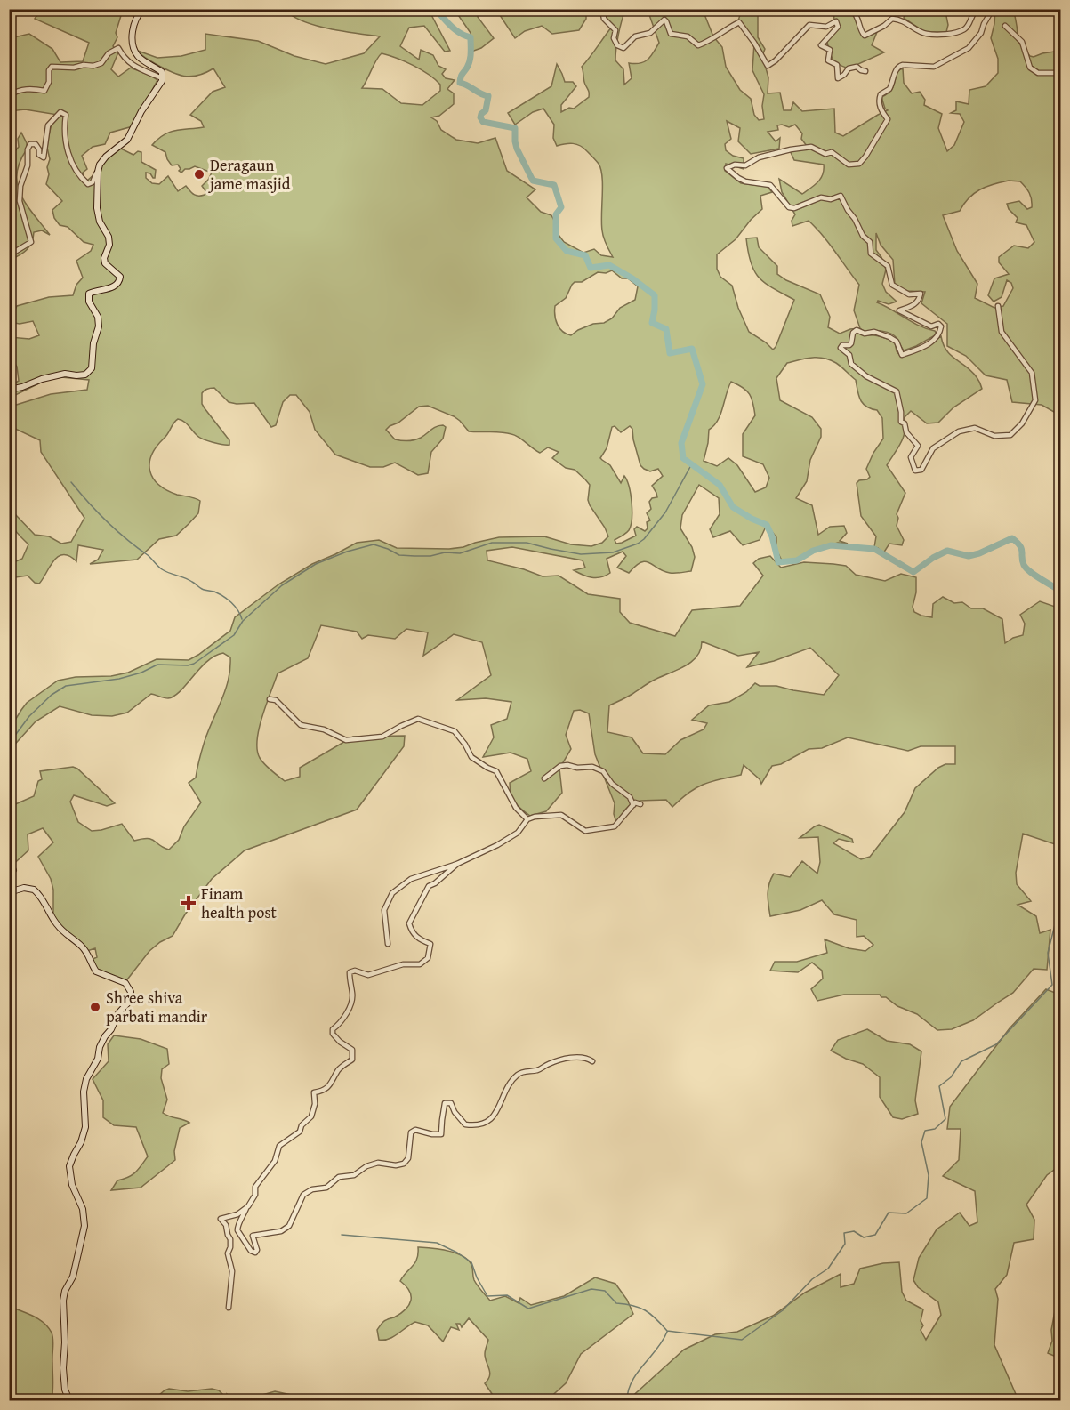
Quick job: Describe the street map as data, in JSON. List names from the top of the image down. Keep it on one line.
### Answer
{"places":{"other":["Deragaun jame masjid","Shree shiva parbati mandir"],"health":["Finam health post"]}}
